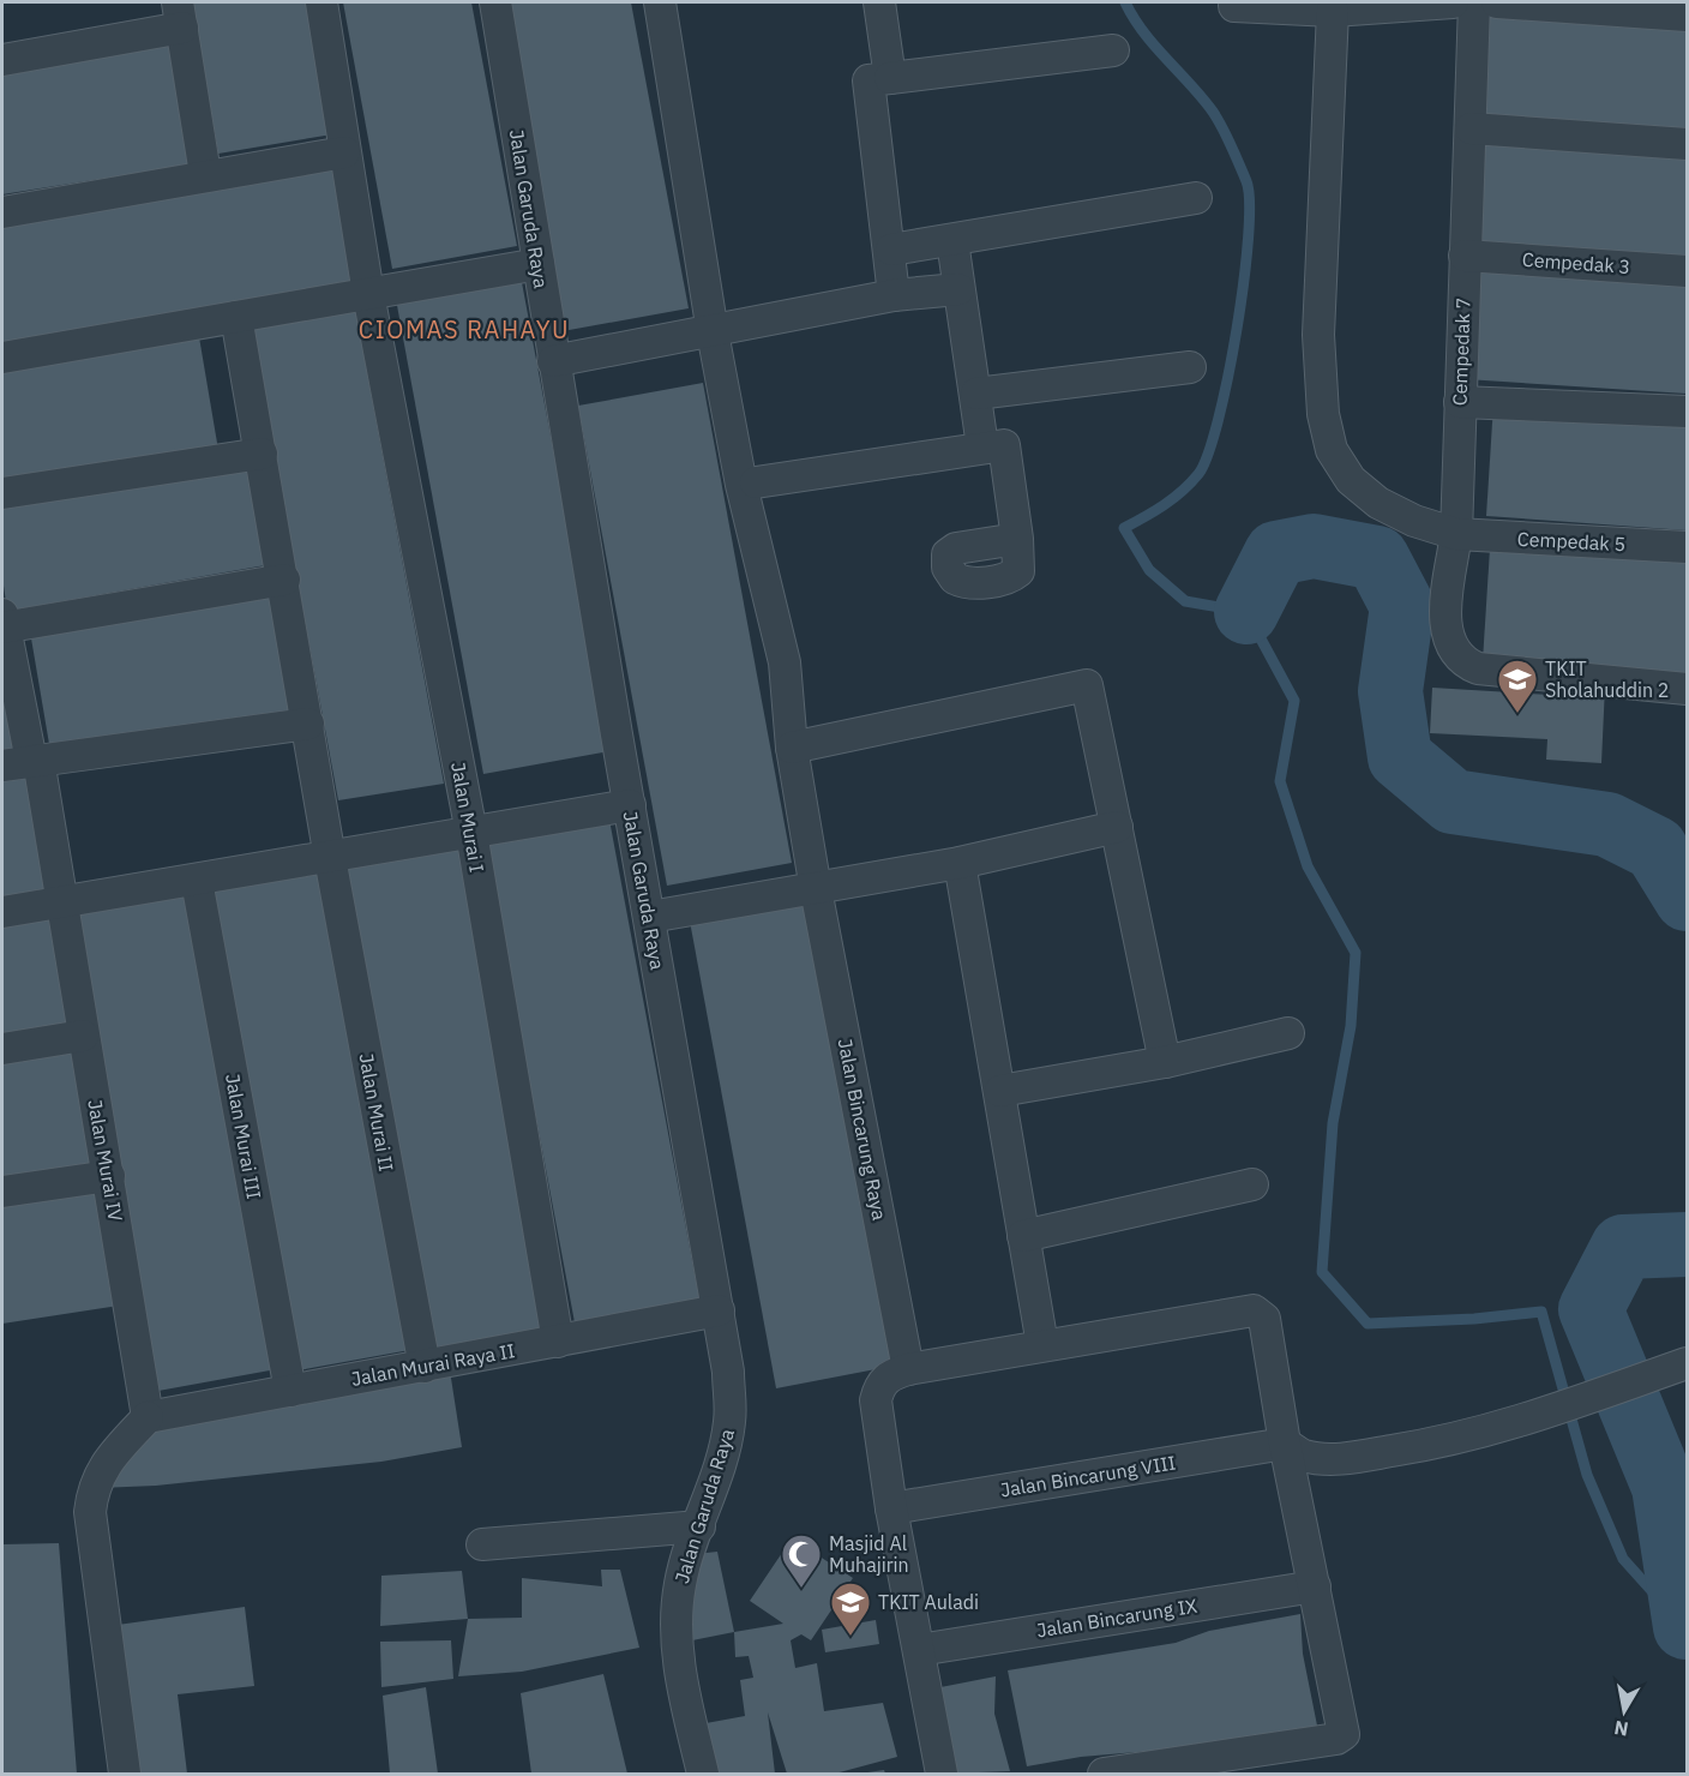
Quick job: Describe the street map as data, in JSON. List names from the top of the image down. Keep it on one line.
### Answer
{"streets":{"street":["Jalan Garuda Raya","Cempedak 3","Cempedak 7","Cempedak 5","Jalan Murai I","Jalan Murai II","Jalan Bincarung Raya","Jalan Murai III","Jalan Murai IV","Jalan Murai Raya II","Jalan Bincarung VIII","Jalan Bincarung IX"]},"crossings":[["Jalan Garuda Raya","Jalan Murai Raya II"],["Cempedak 3","Cempedak 7"],["Cempedak 7","Cempedak 5"],["Jalan Murai I","Jalan Murai Raya II"],["Jalan Murai II","Jalan Murai Raya II"],["Jalan Murai III","Jalan Murai Raya II"],["Jalan Murai IV","Jalan Murai Raya II"]],"districts":["CIOMAS RAHAYU"],"places":{"school or university":["TKIT Sholahuddin 2","TKIT Auladi"],"mosque":["Masjid Al Muhajirin"]},"north":"bottom"}
